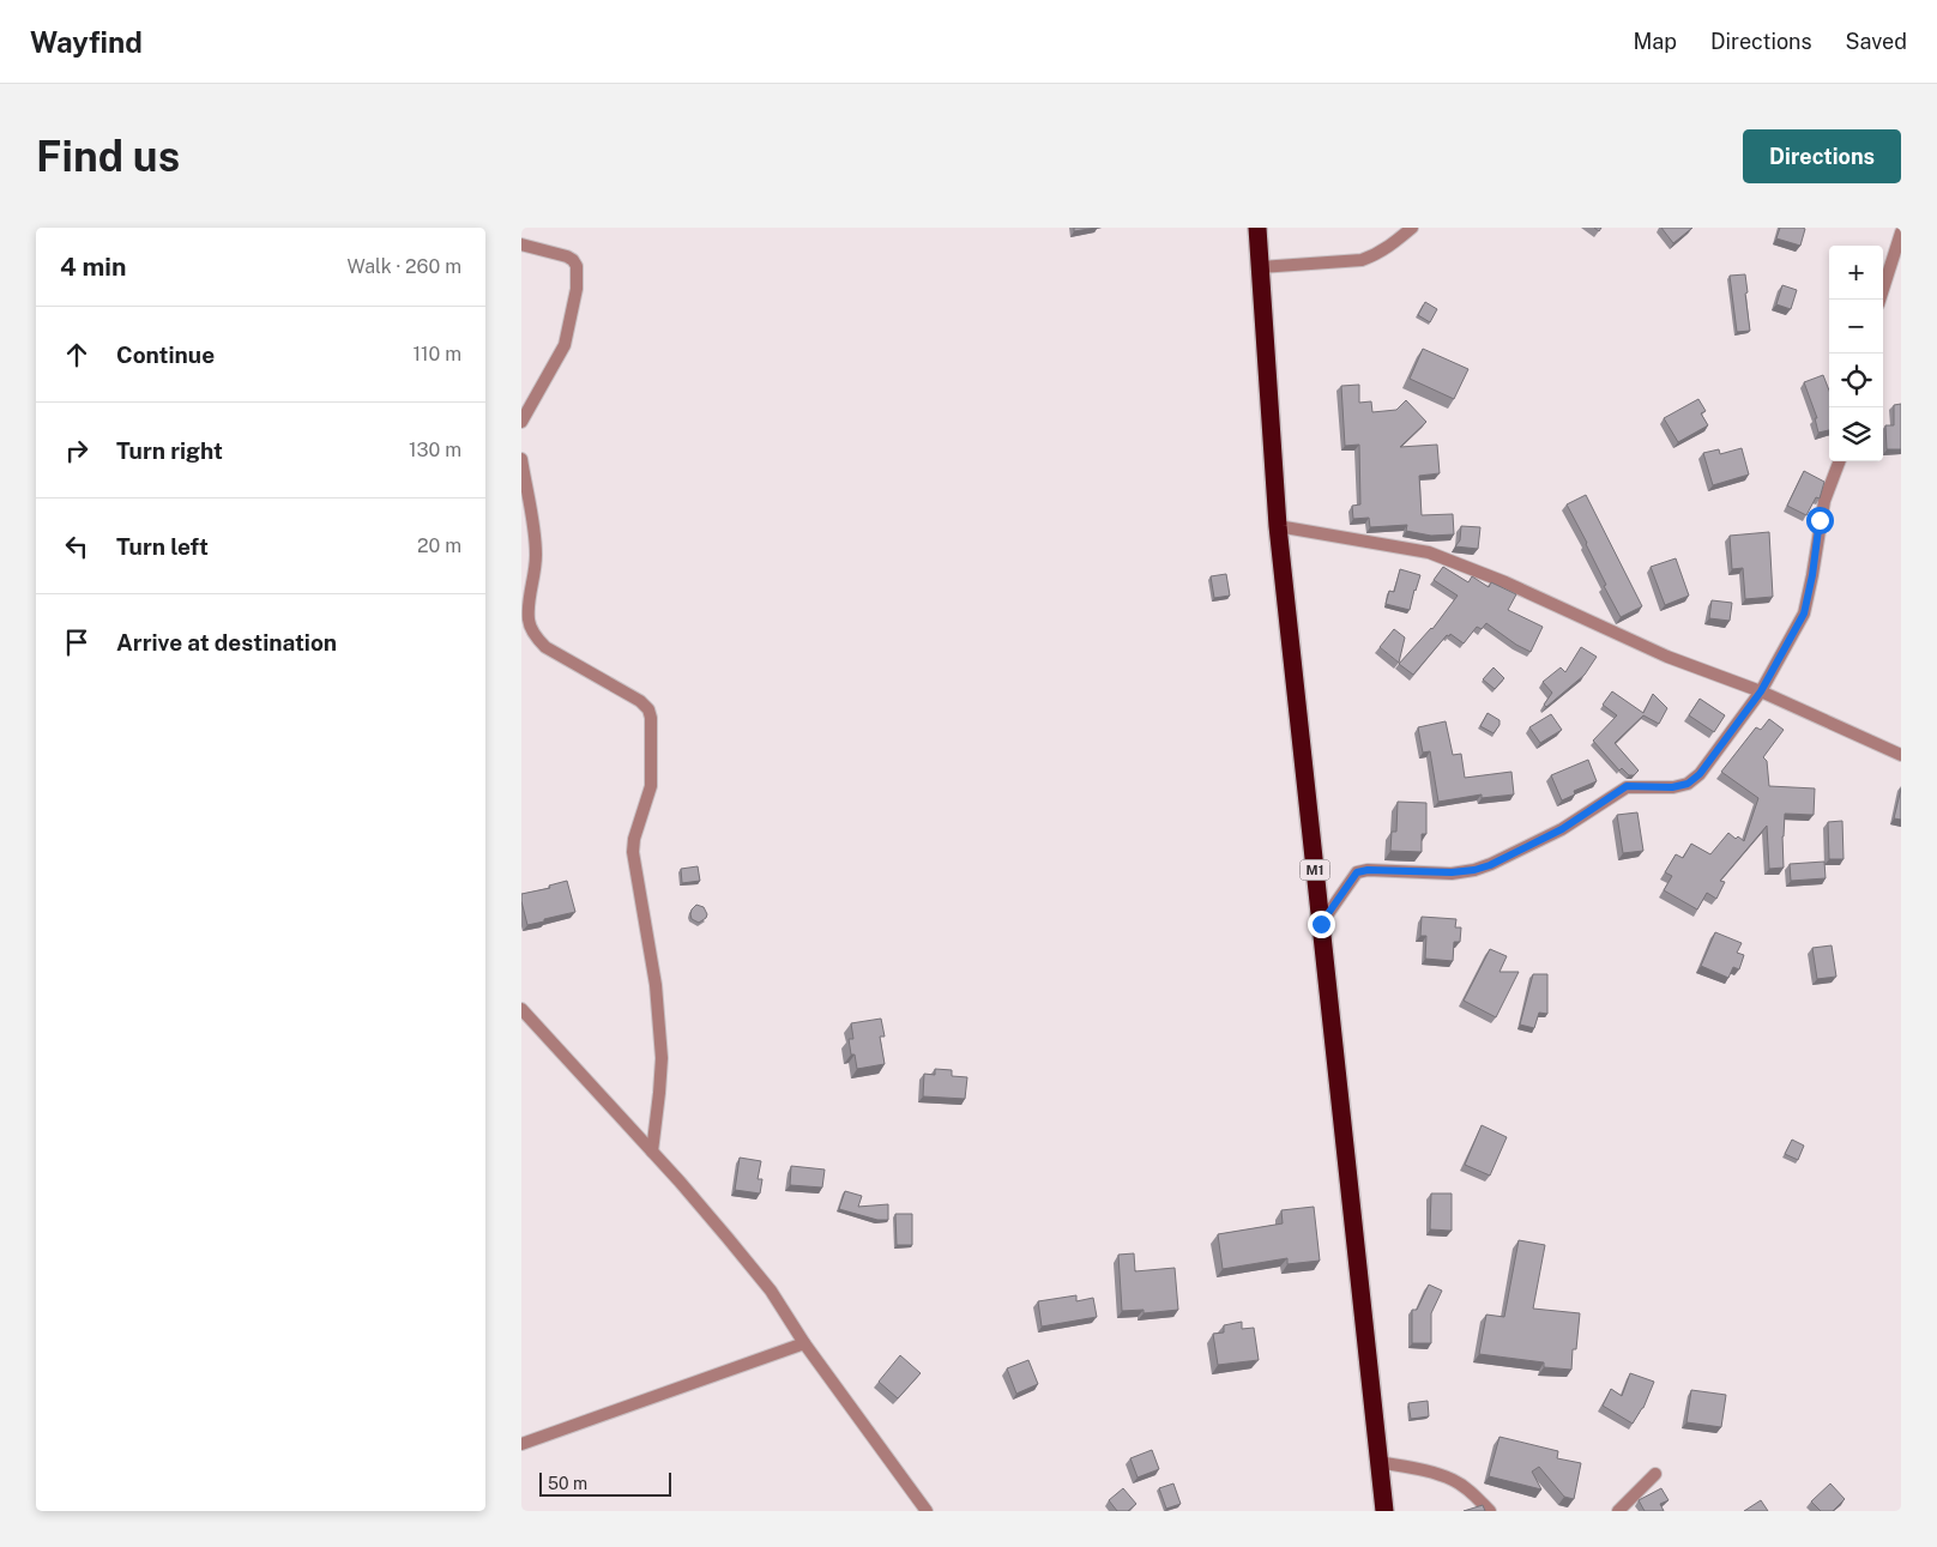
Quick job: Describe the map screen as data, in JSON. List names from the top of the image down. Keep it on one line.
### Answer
{"streets":{"highway":["M1"]},"scale_bar":"50 m","page":{"header":"Wayfind","nav":["Map","Directions","Saved"],"buttons":"Directions","title":"Find us","heading":["4 min","Walk · 260 m"],"map_buttons":["+","−"],"list":[["Continue","110 m"],["Turn right","130 m"],["Turn left","20 m"],"Arrive at destination"],"scale":"50 m"}}
